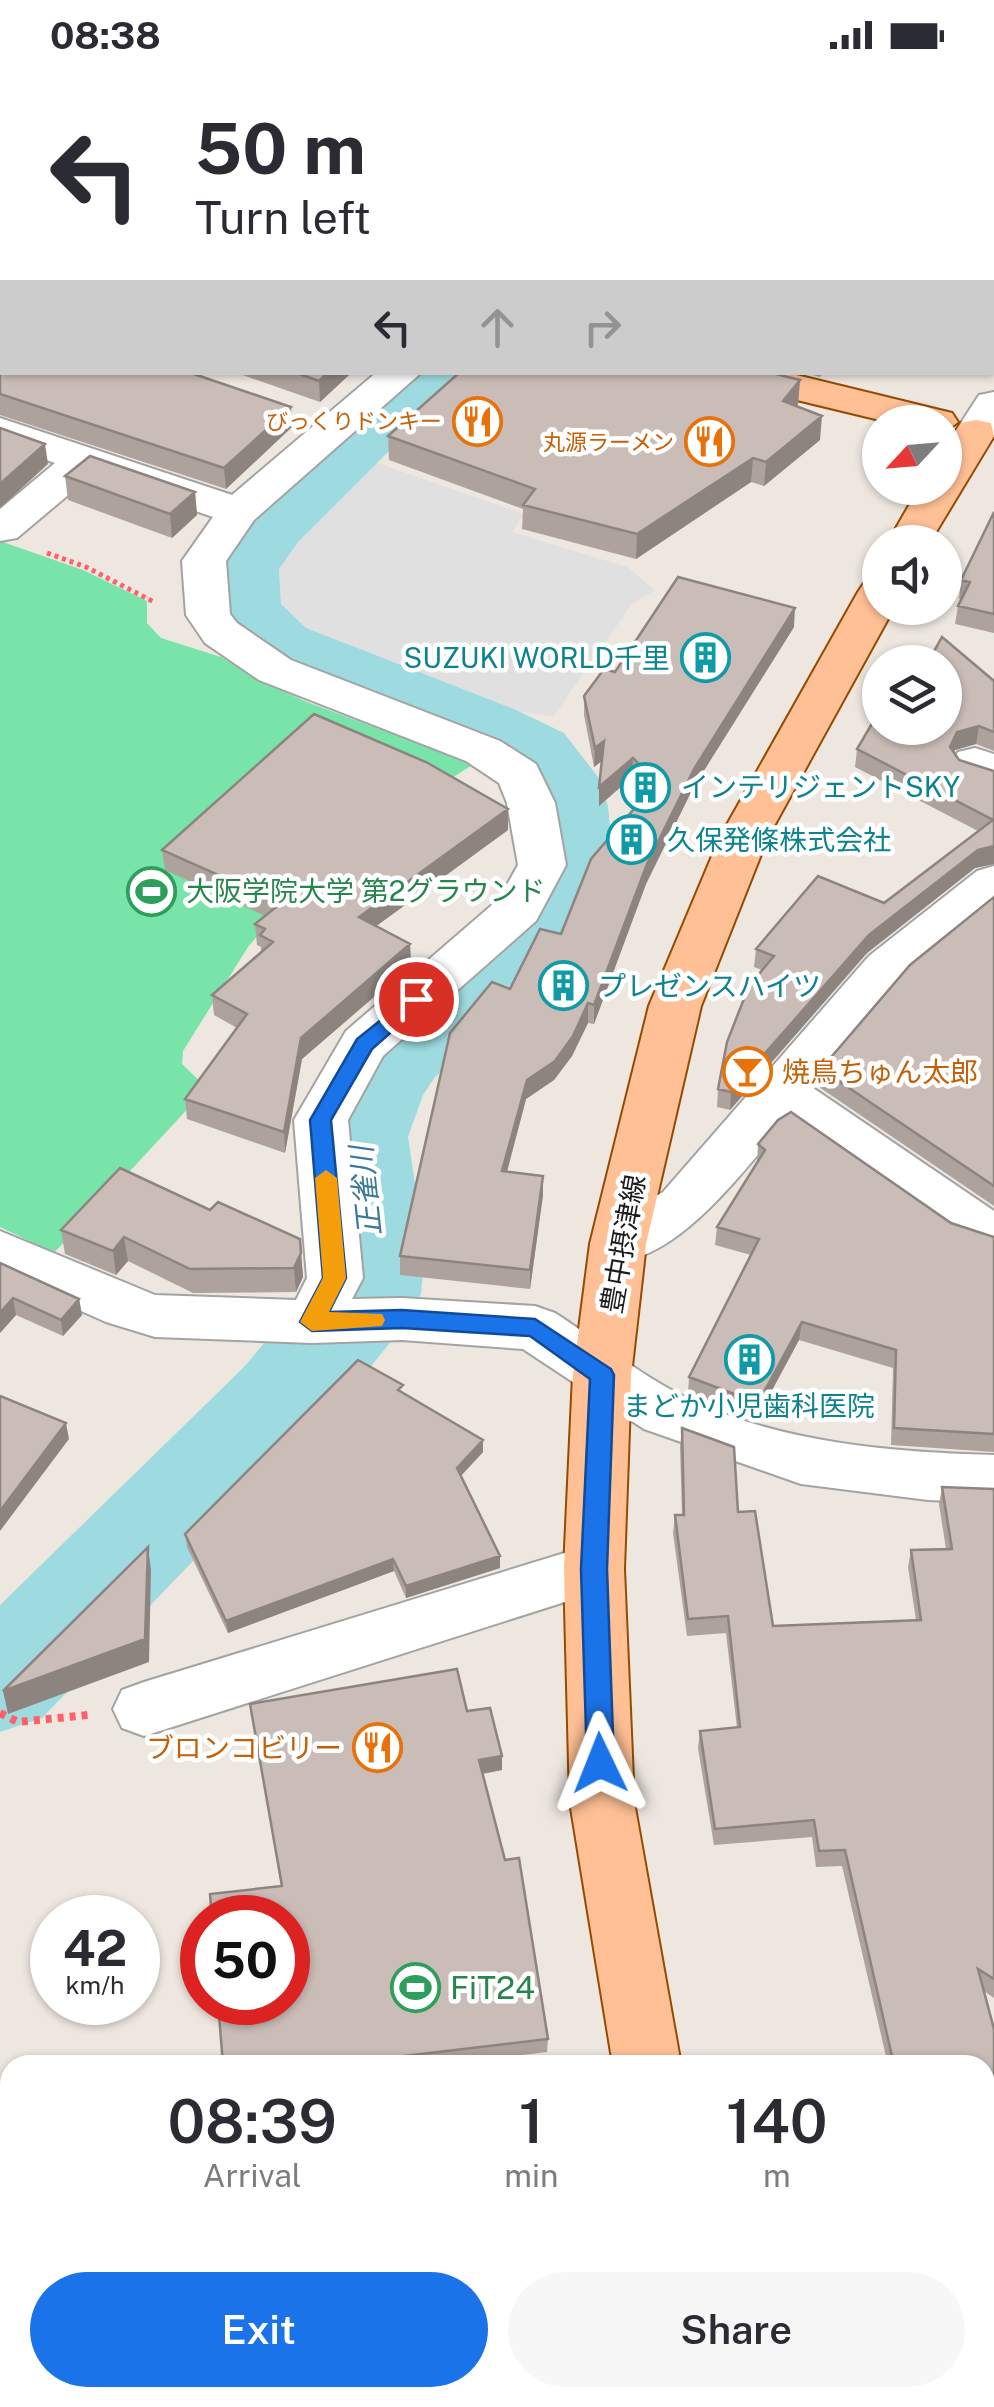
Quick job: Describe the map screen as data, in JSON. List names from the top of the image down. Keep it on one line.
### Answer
{"streets":{"main road":["豊中摂津線"]},"water":["正雀川"],"places":{"restaurant":["びっくりドンキー","丸源ラーメン","ブロンコビリー"],"building":["SUZUKI WORLD千里","インテリジェントSKY","久保発條株式会社","プレゼンスハイツ","まどか小児歯科医院"],"sports":["大阪学院大学 第2グラウンド","FiT24"],"bar":["焼鳥ちゅん太郎"]},"north":"bottom left","page":{"status":"08:38","turn":["50 m","Turn left"],"speed":"42 km/h","limit":"50","eta":["08:39","Arrival","1","min","140","m"],"buttons":["Exit","Share"]}}
